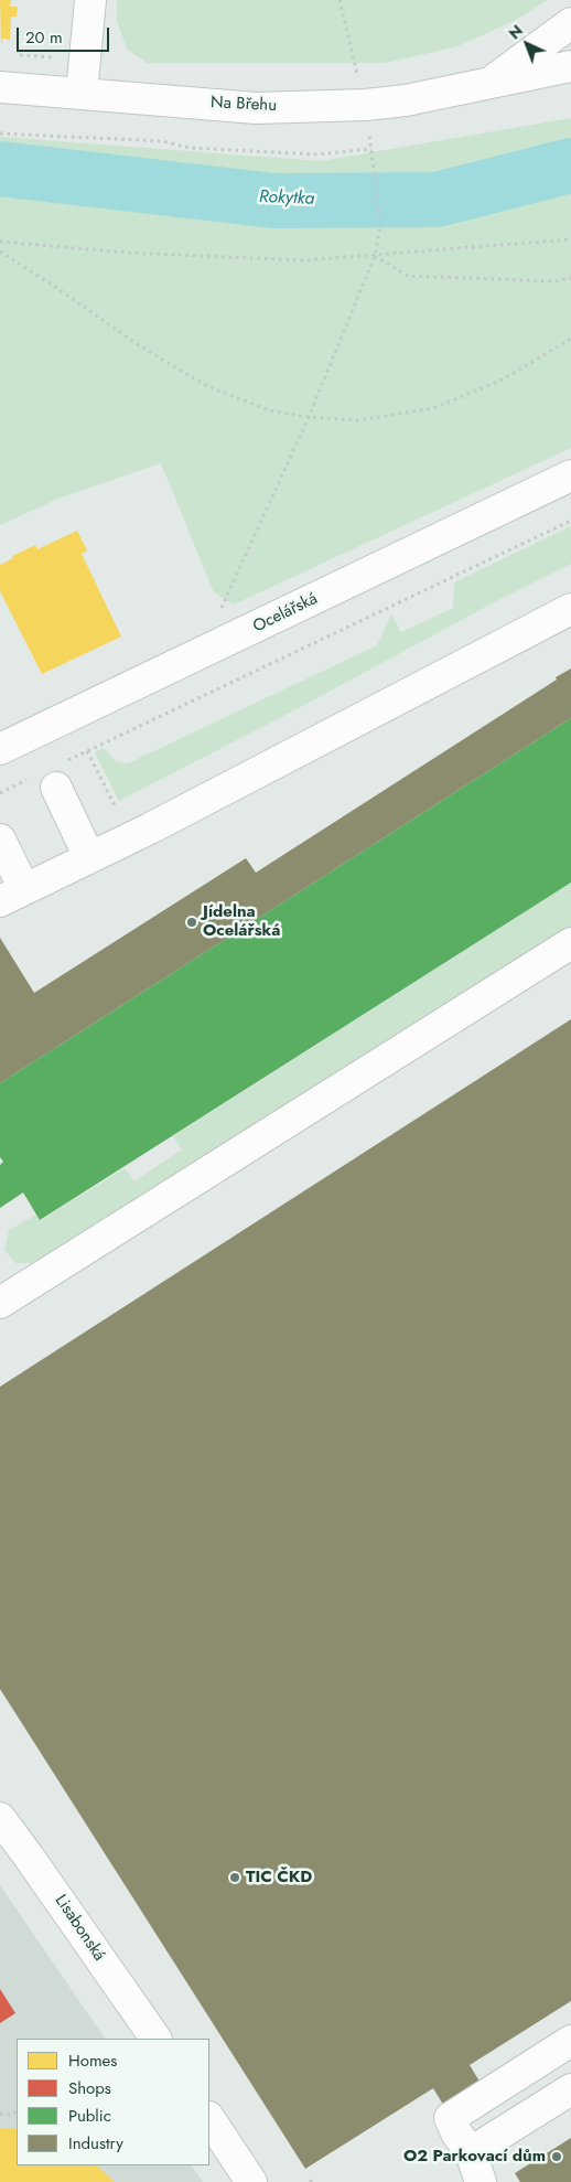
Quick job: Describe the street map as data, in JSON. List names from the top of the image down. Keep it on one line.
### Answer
{"streets":{"street":["Na Břehu","Ocelářská","Lisabonská"]},"water":["Rokytka"],"places":["Jídelna Ocelářská","TIC ČKD","O2 Parkovací dům"],"legend":["Homes","Shops","Public","Industry"],"scale_bar":"20 m","north":"top left"}
